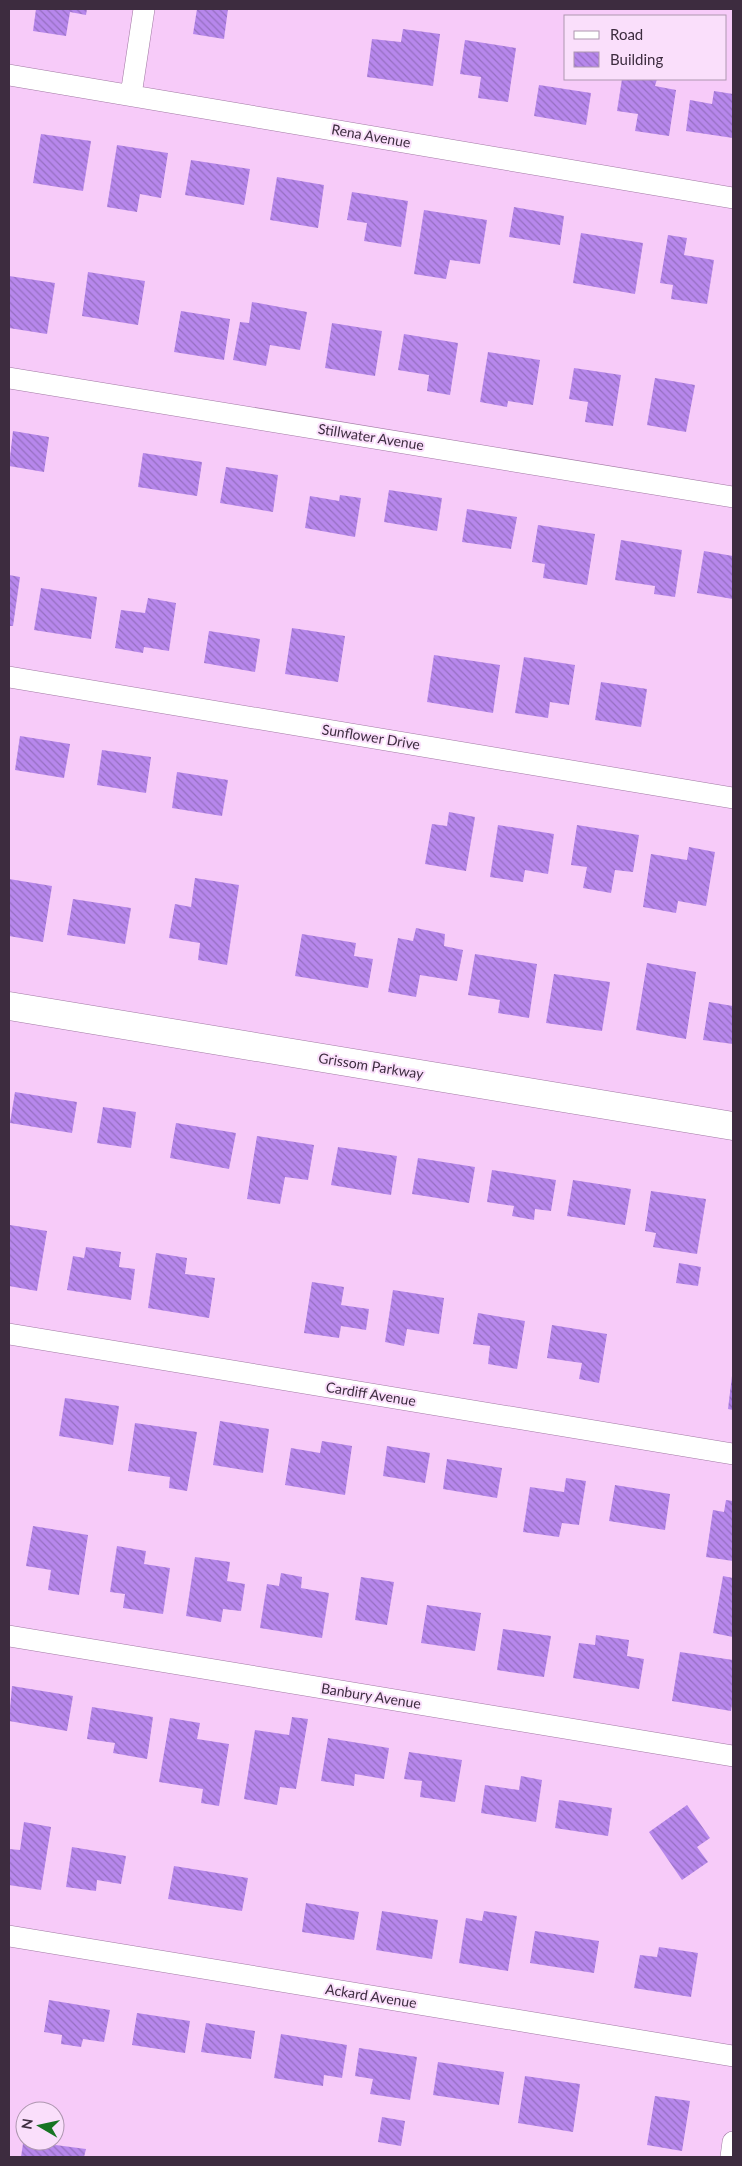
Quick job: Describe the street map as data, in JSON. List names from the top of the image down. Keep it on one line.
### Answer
{"streets":{"main road":["Grissom Parkway"],"street":["Rena Avenue","Stillwater Avenue","Sunflower Drive","Cardiff Avenue","Banbury Avenue","Ackard Avenue"]},"legend":["Road","Building"],"north":"left"}
